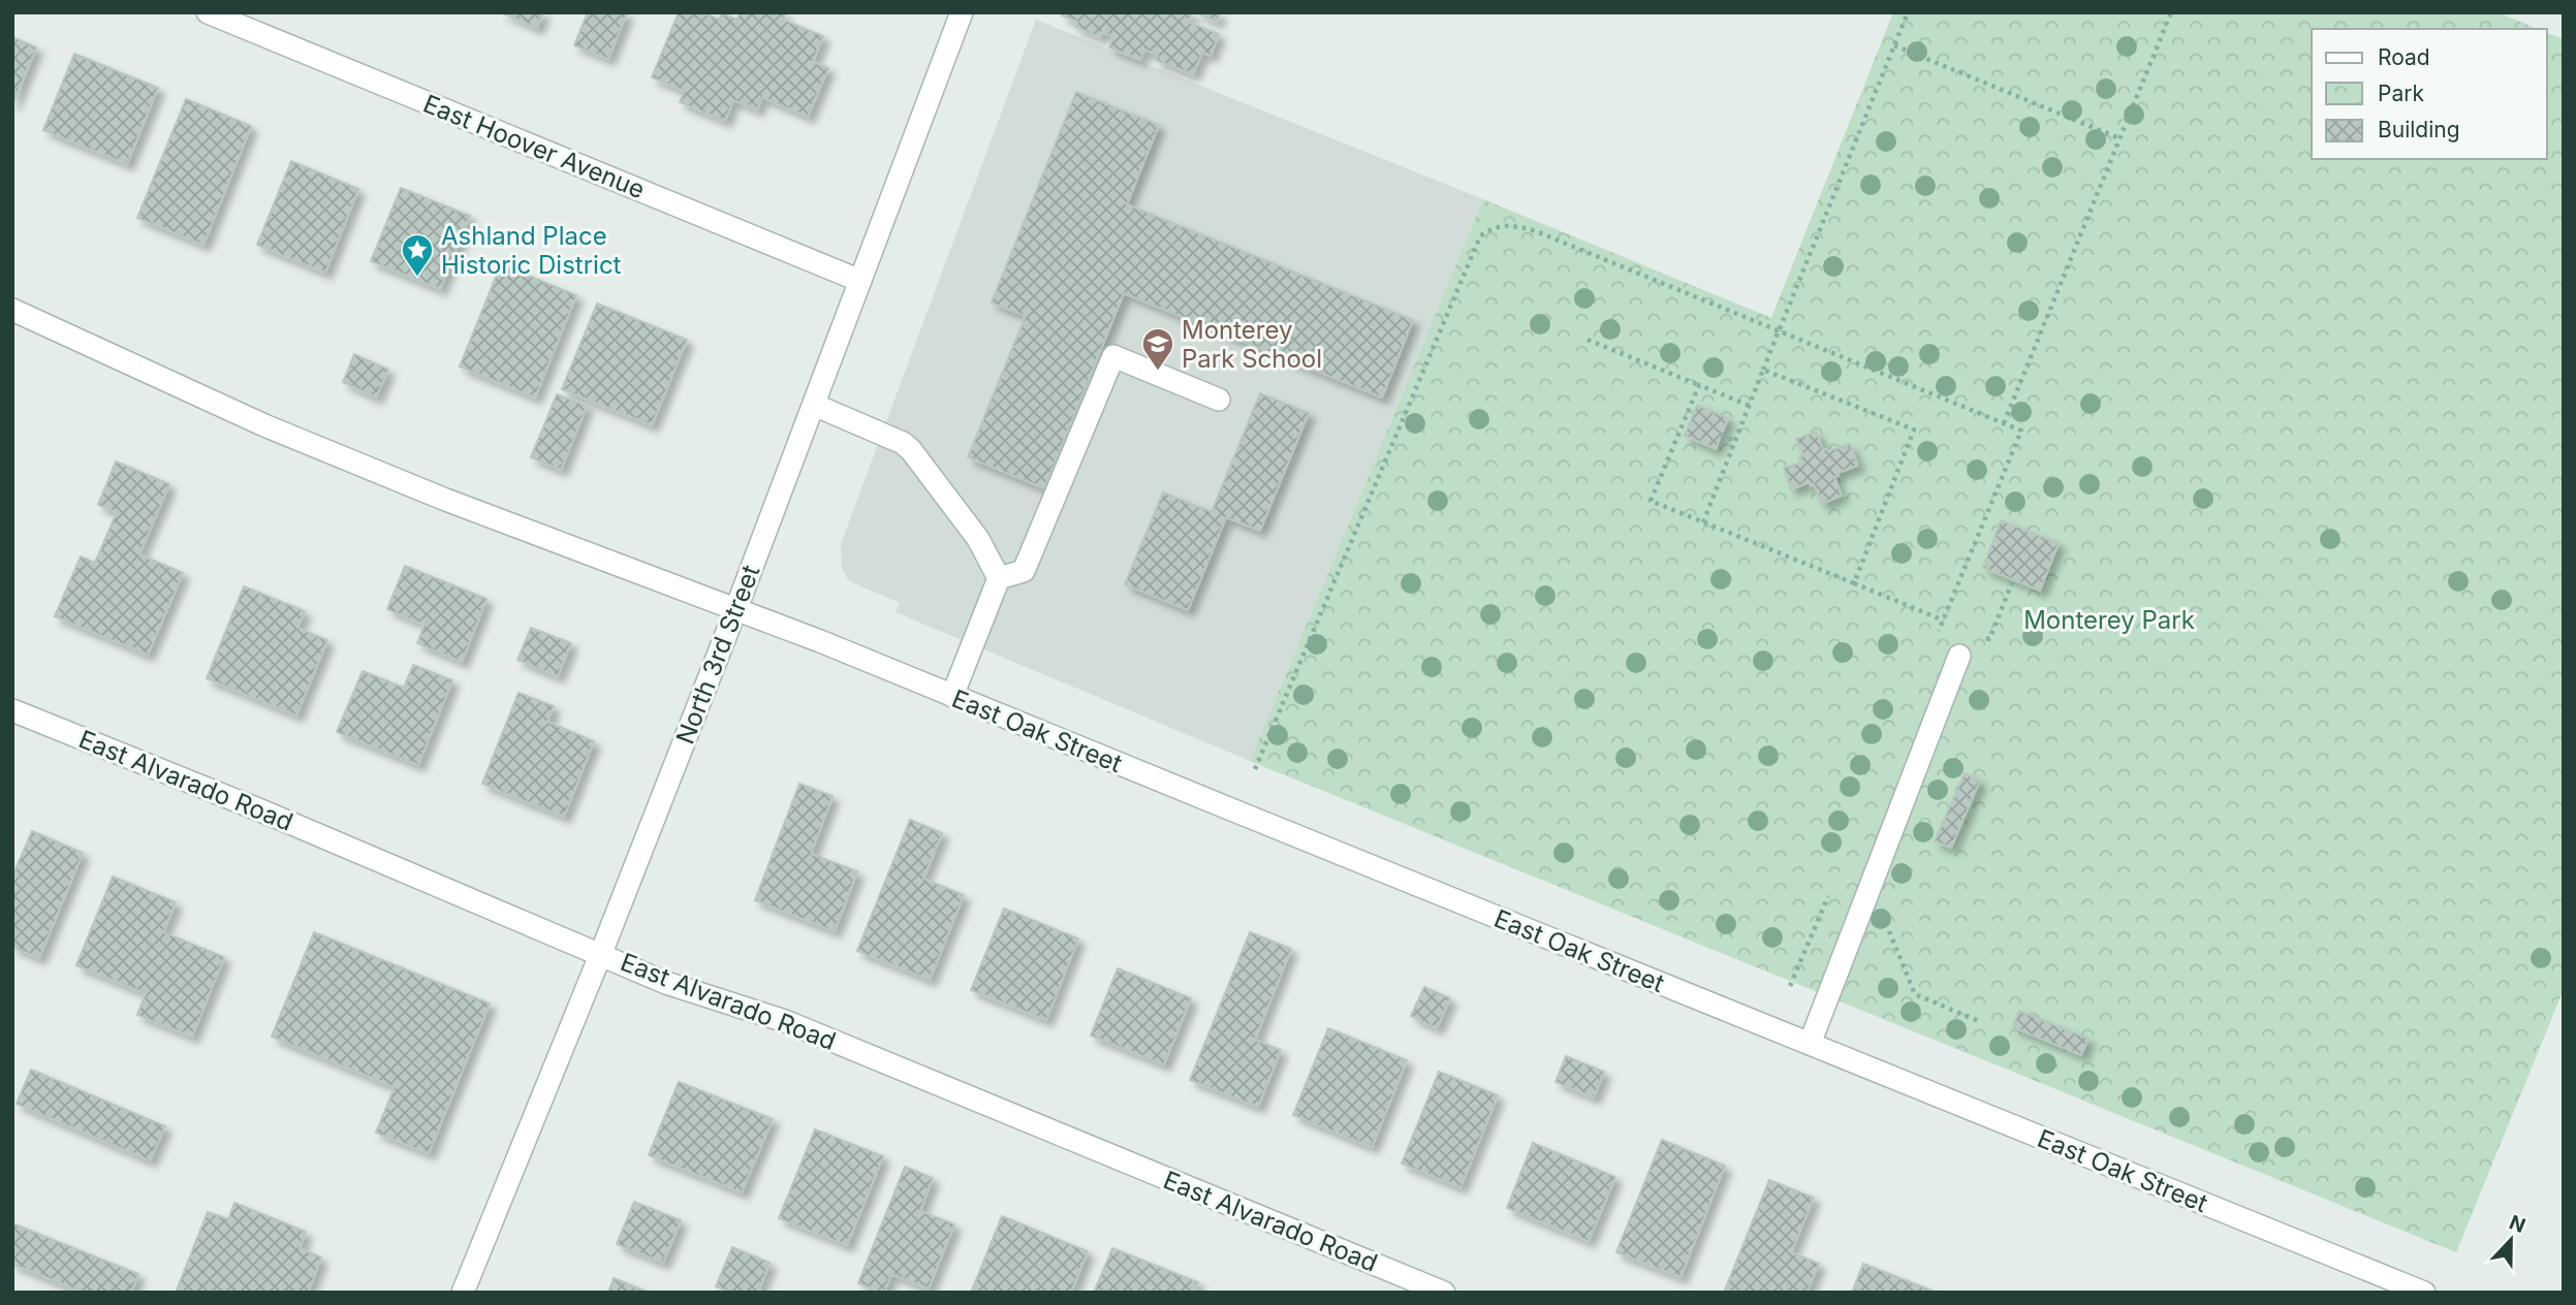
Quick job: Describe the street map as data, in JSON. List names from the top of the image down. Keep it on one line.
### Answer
{"streets":{"street":["East Hoover Avenue","North 3rd Street","East Oak Street","East Alvarado Road"]},"crossings":[["East Hoover Avenue","North 3rd Street"],["North 3rd Street","East Oak Street"],["North 3rd Street","East Alvarado Road"]],"parks":["Monterey Park"],"places":{"place":["Ashland Place Historic District"],"school or university":["Monterey Park School"]},"legend":["Road","Park","Building"],"north":"top"}
